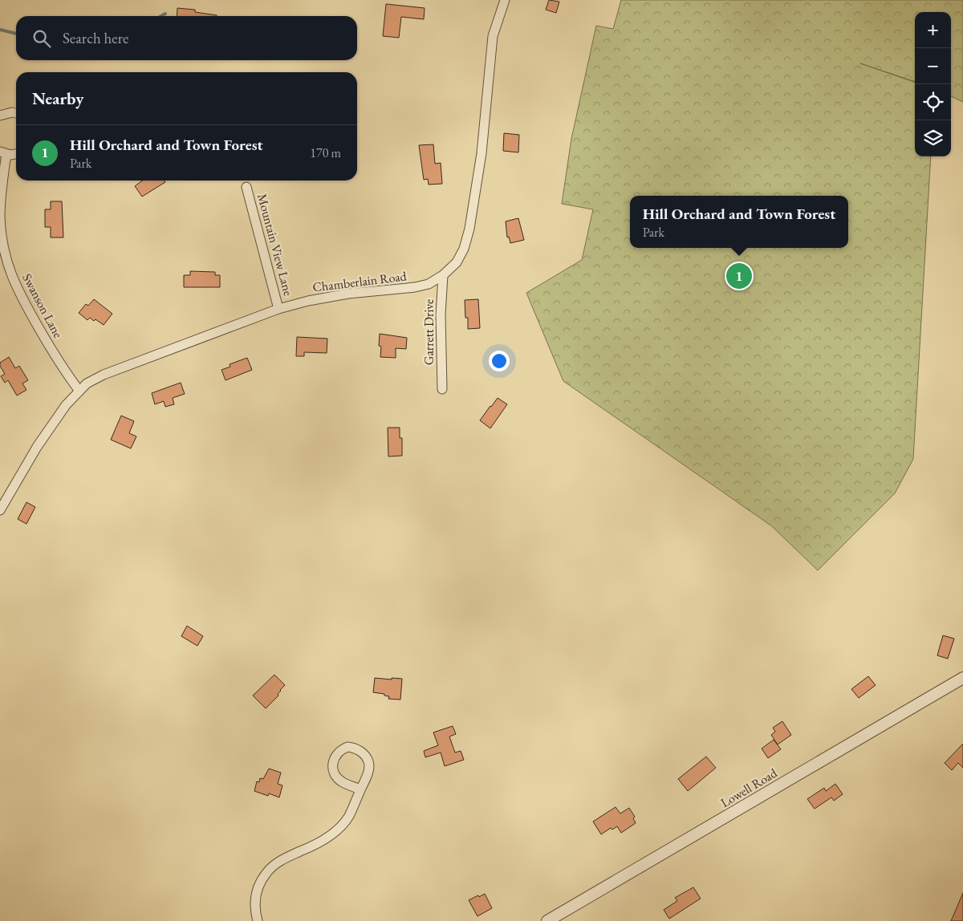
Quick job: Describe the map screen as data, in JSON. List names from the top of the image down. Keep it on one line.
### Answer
{"streets":{"street":["Mountain View Lane","Chamberlain Road","Swanson Lane","Garrett Drive","Lowell Road"]},"crossings":[["Mountain View Lane","Chamberlain Road"],["Chamberlain Road","Swanson Lane"],["Chamberlain Road","Garrett Drive"]],"page":{"map_buttons":["+","−"],"search":"Search here","heading":"Nearby","list":[{"mark":"1","name":"Hill Orchard and Town Forest","note":"Park","value":"170 m"}],"popup":["Hill Orchard and Town Forest","Park"],"pins":"1"}}
